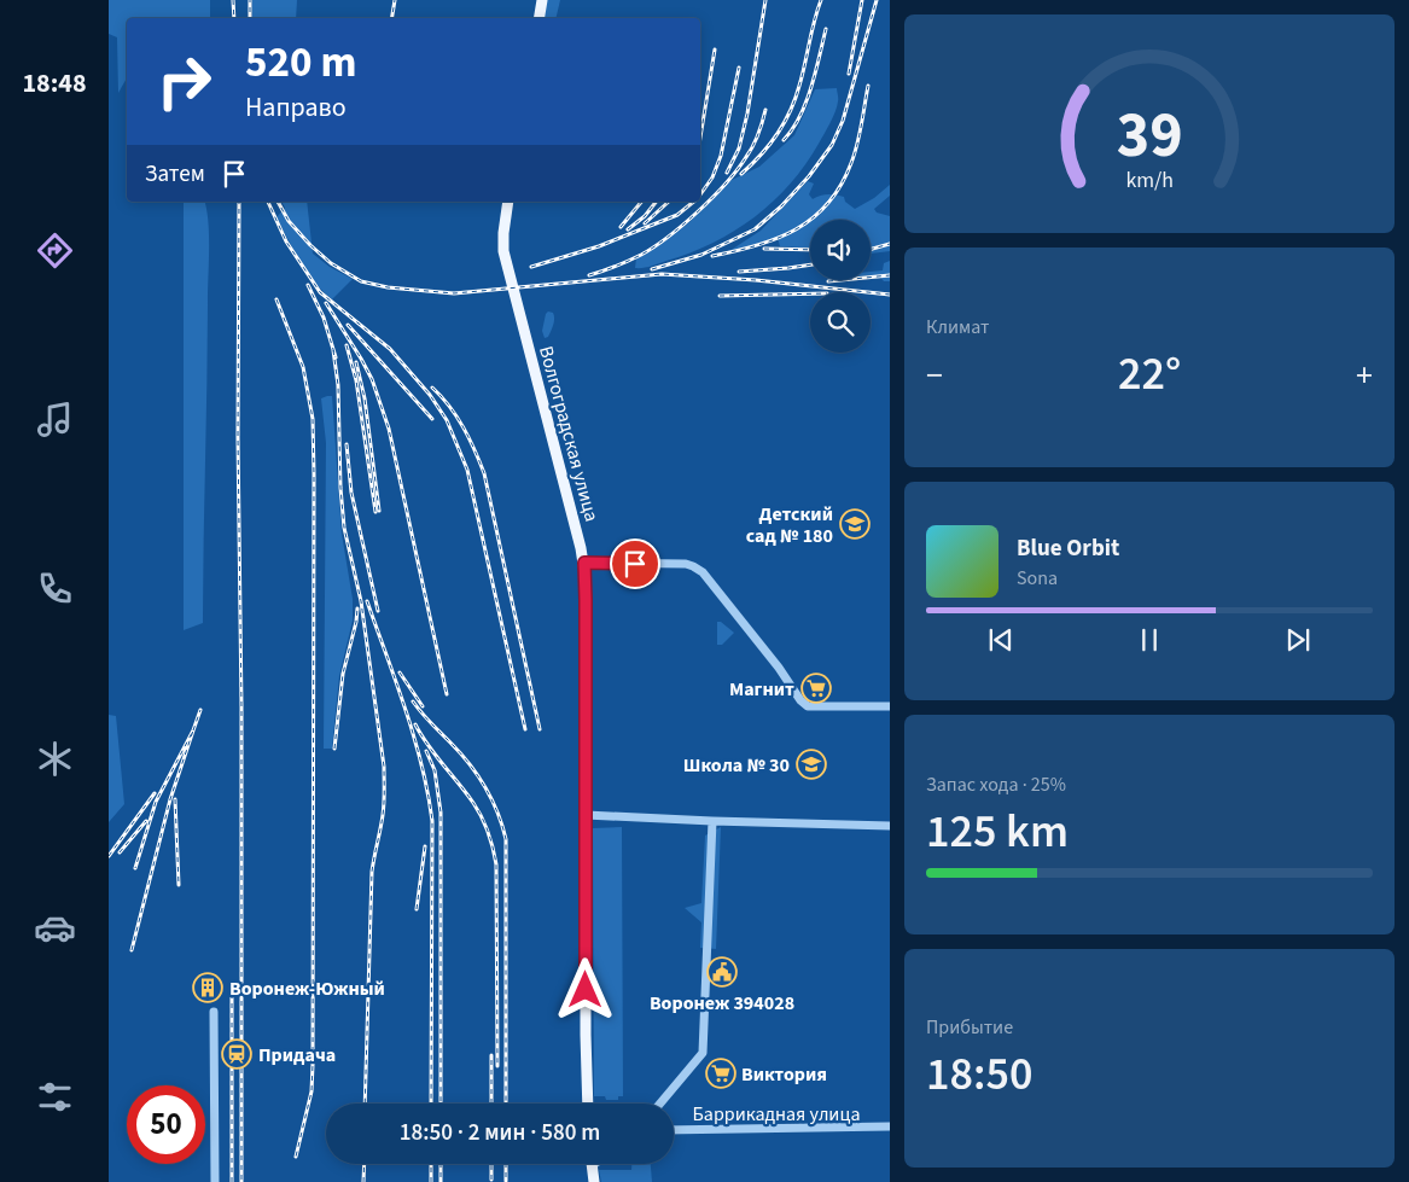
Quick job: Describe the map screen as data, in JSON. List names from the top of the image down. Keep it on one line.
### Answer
{"streets":{"main road":["Волгоградская улица"],"street":["Баррикадная улица"]},"places":{"school or university":["Детский сад № 180","Школа № 30"],"supermarket":["Магнит","Виктория"],"public building":["Воронеж 394028"],"building":["Воронеж-Южный"],"station":["Придача"]},"page":{"tabs":"18:48","turn":["520 m","Направо"],"then":"Затем","tile":["Климат",["Запас хода · 25%","125 km"],["Прибытие","18:50"]],"heat":["−","22°","+"],"song":["Blue Orbit","Sona"],"limit":"50","trip":"18:50 · 2 мин · 580 m","gauge":["39","km/h"]}}
